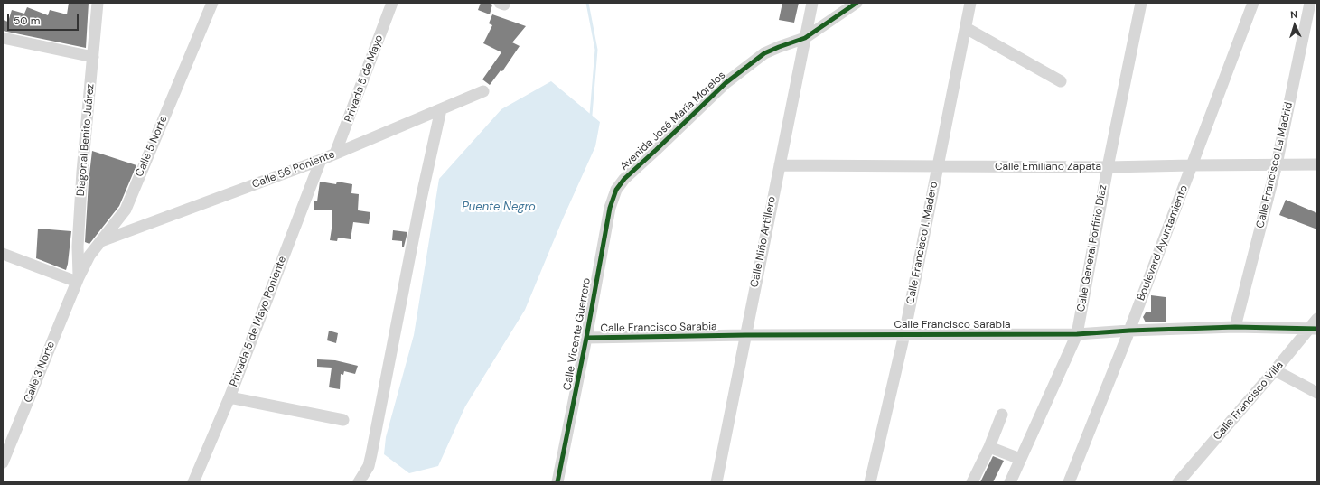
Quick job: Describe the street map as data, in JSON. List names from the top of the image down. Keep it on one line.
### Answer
{"streets":{"street":["Privada 5 de Mayo","Avenida José María Morelos","Diagonal Benito Juárez","Calle 5 Norte","Calle Francisco La Madrid","Calle Emiliano Zapata","Calle 56 Poniente","Calle Niño Artillero","Calle Francisco I. Madero","Boulevard Ayuntamiento","Calle General Porfirio Díaz","Privada 5 de Mayo Poniente","Calle Francisco Sarabia","Calle Vicente Guerrero","Calle 3 Norte","Calle Francisco Villa"]},"crossings":[["Privada 5 de Mayo","Calle 56 Poniente"],["Avenida José María Morelos","Calle Niño Artillero"],["Avenida José María Morelos","Calle Vicente Guerrero"],["Diagonal Benito Juárez","Calle 5 Norte"],["Diagonal Benito Juárez","Calle 3 Norte"],["Calle 5 Norte","Calle 56 Poniente"],["Calle 5 Norte","Calle 3 Norte"],["Calle Francisco La Madrid","Calle Emiliano Zapata"],["Calle Francisco La Madrid","Calle Francisco Sarabia"],["Calle Emiliano Zapata","Calle Niño Artillero"],["Calle Emiliano Zapata","Calle Francisco I. Madero"],["Calle Emiliano Zapata","Boulevard Ayuntamiento"],["Calle Emiliano Zapata","Calle General Porfirio Díaz"],["Calle 56 Poniente","Privada 5 de Mayo Poniente"],["Calle Niño Artillero","Calle Francisco Sarabia"],["Calle Francisco I. Madero","Calle Francisco Sarabia"],["Boulevard Ayuntamiento","Calle Francisco Sarabia"],["Calle General Porfirio Díaz","Calle Francisco Sarabia"],["Calle Francisco Sarabia","Calle Vicente Guerrero"],["Calle Francisco Sarabia","Calle Francisco Villa"]],"water":["Puente Negro"],"scale_bar":"50 m","north":"top"}
